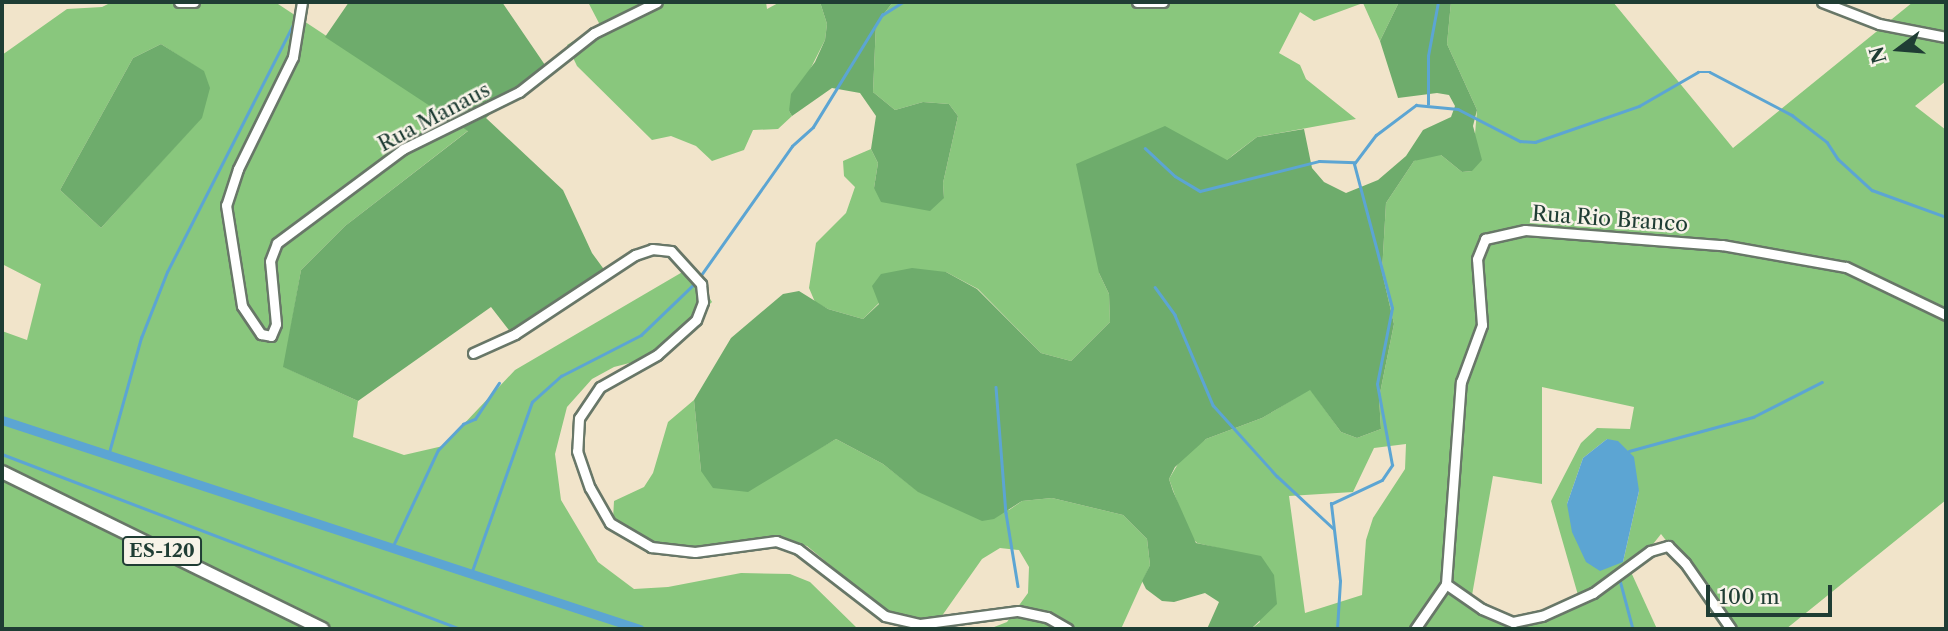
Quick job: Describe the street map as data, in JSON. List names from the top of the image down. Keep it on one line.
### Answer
{"streets":{"main road":["ES-120"],"street":["Rua Manaus","Rua Rio Branco"]},"scale_bar":"100 m","north":"left"}
